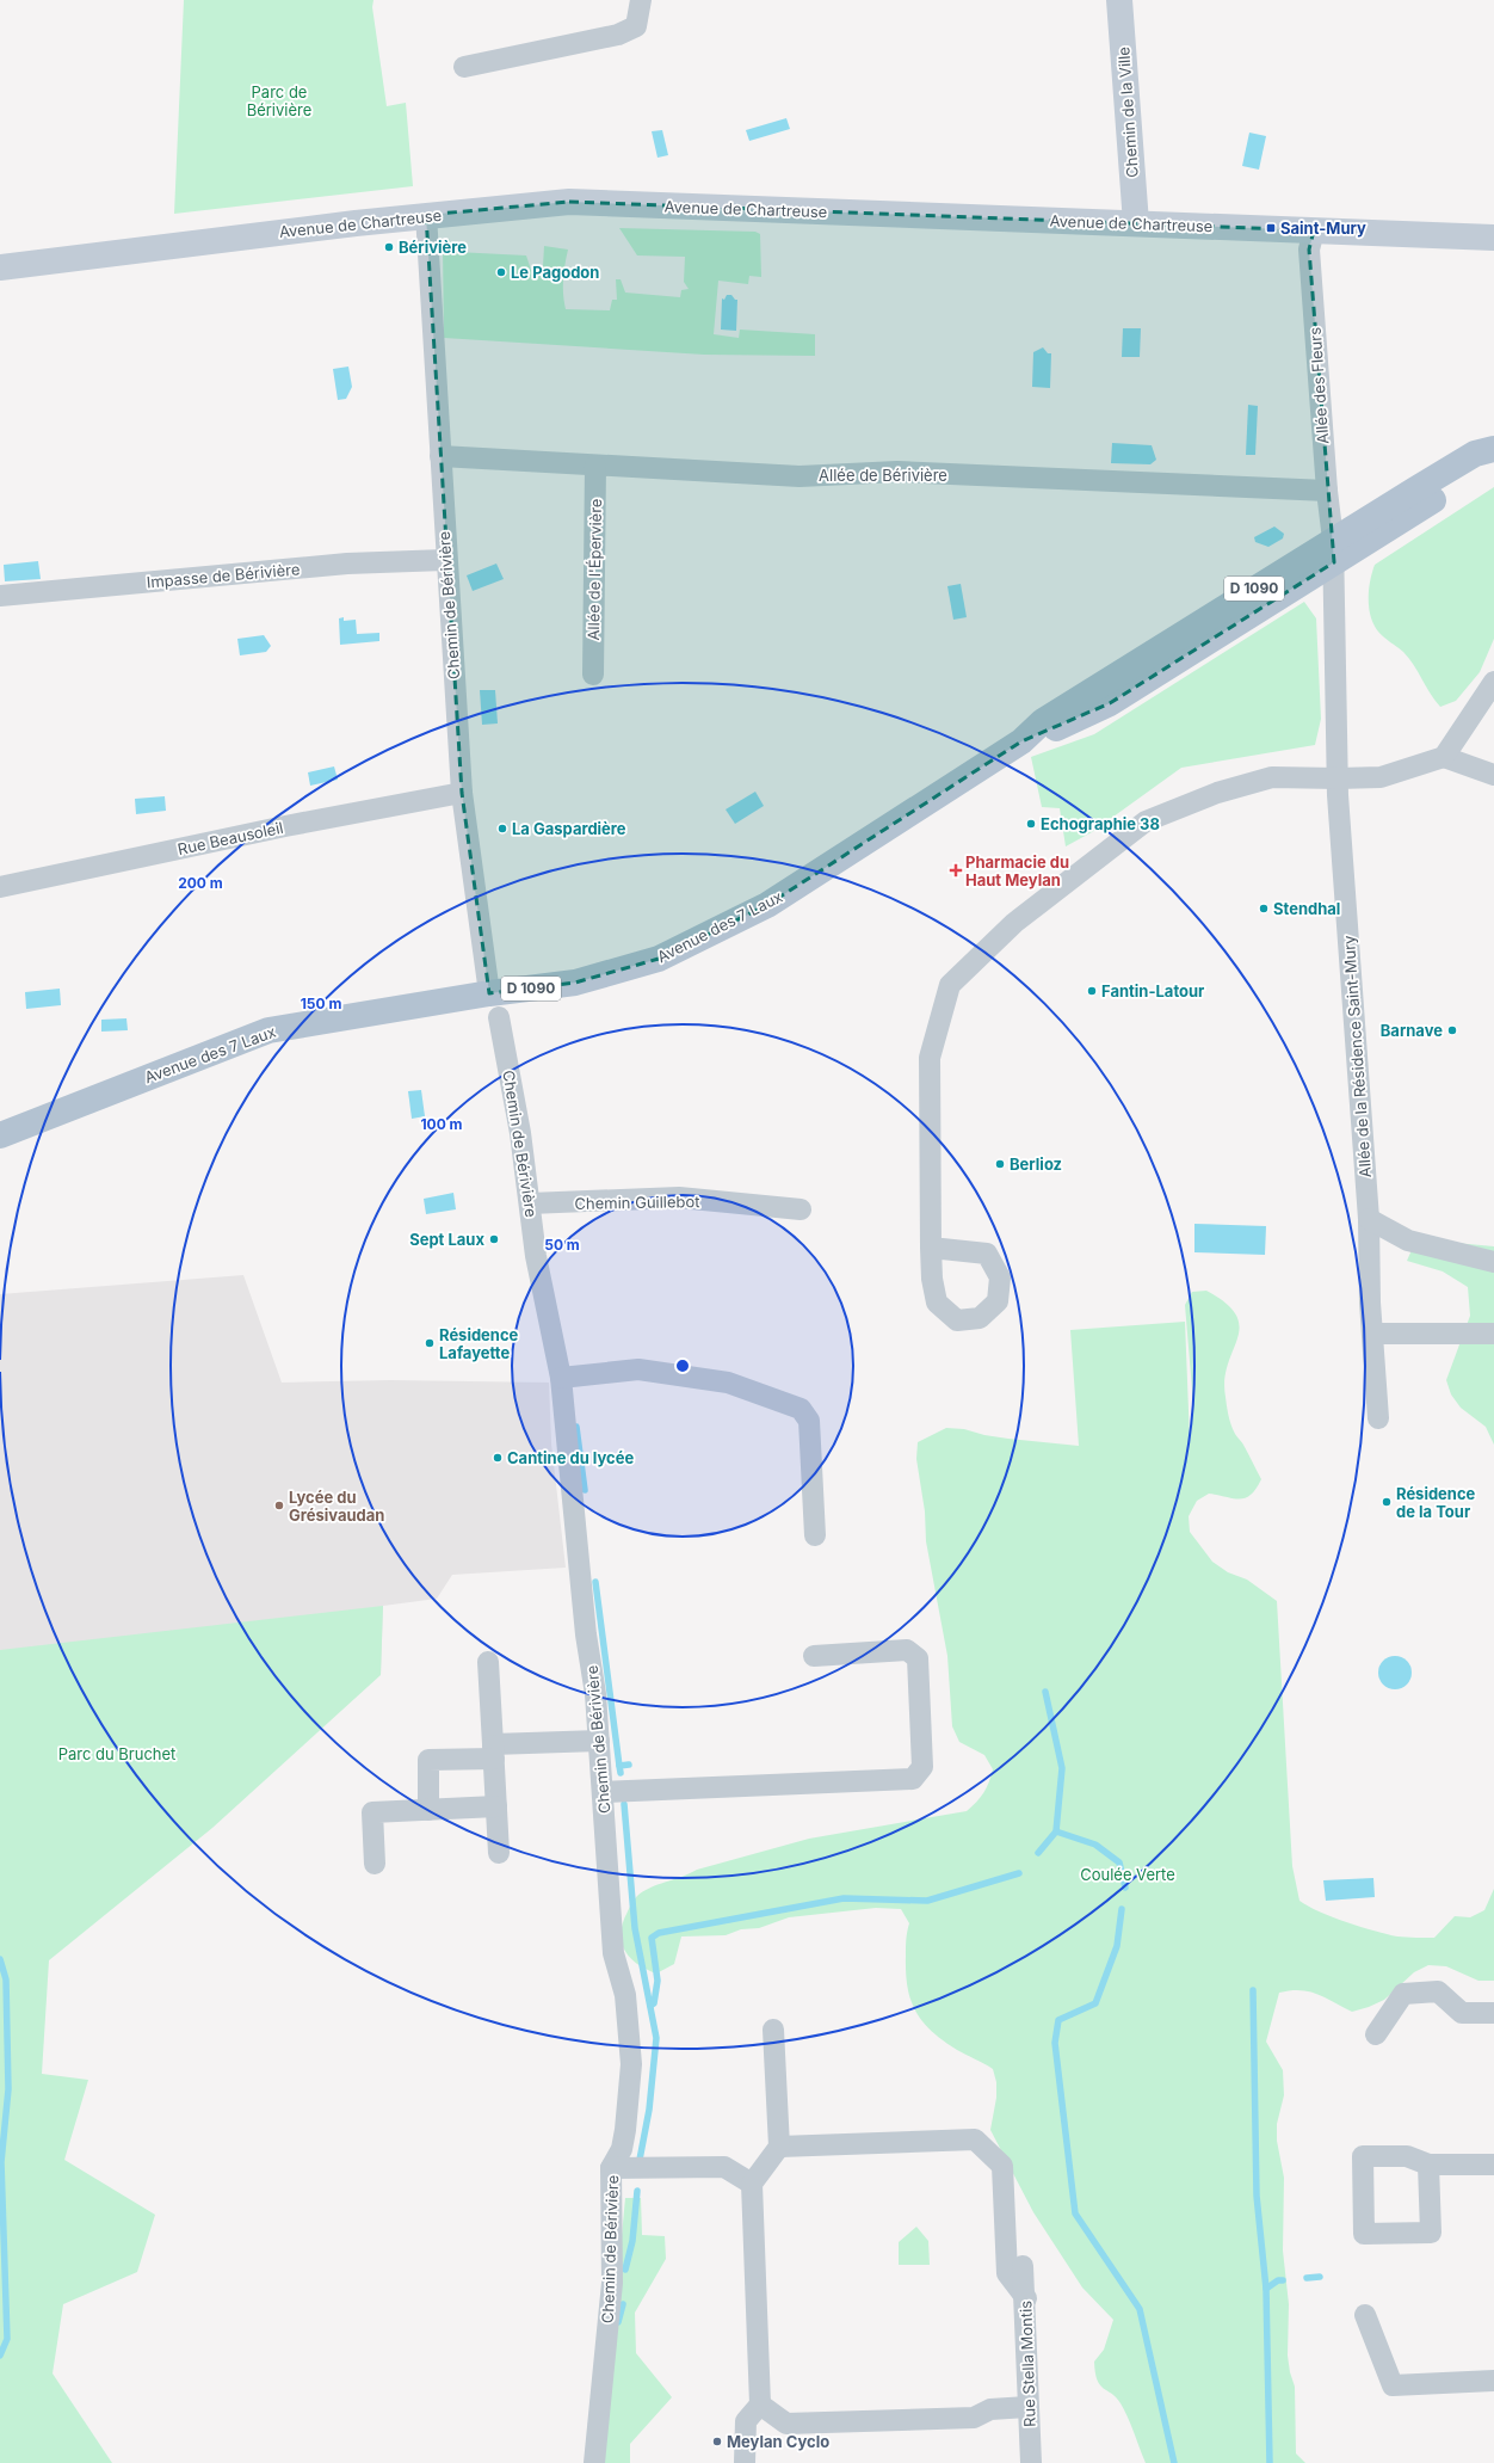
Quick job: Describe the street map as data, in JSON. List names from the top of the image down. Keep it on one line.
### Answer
{"streets":{"main road":["D 1090","Avenue des 7 Laux"],"street":["Chemin de la Ville","Avenue de Chartreuse","Allée des Fleurs","Allée de Bérivière","Allée de l'Épervière","Impasse de Bérivière","Chemin de Bérivière","Rue Beausoleil","Allée de la Résidence Saint-Mury","Chemin Guillebot","Rue Stella Montis"]},"crossings":[["Chemin de la Ville","Avenue de Chartreuse"],["Avenue de Chartreuse","Allée des Fleurs"],["Avenue de Chartreuse","Chemin de Bérivière"],["Allée des Fleurs","Allée de Bérivière"],["Allée des Fleurs","D 1090"],["Allée des Fleurs","Avenue des 7 Laux"],["Allée des Fleurs","Allée de la Résidence Saint-Mury"],["Allée de Bérivière","Allée de l'Épervière"],["Allée de Bérivière","Chemin de Bérivière"],["Impasse de Bérivière","Chemin de Bérivière"],["D 1090","Avenue des 7 Laux"],["D 1090","Allée de la Résidence Saint-Mury"],["Chemin de Bérivière","Rue Beausoleil"],["Chemin de Bérivière","Avenue des 7 Laux"],["Chemin de Bérivière","Chemin Guillebot"],["Avenue des 7 Laux","Allée de la Résidence Saint-Mury"]],"parks":["Parc de Bérivière","Parc du Bruchet","Coulée Verte"],"places":{"transit":["Saint-Mury"],"other":["Bérivière","Le Pagodon","Echographie 38","La Gaspardière","Stendhal","Fantin-Latour","Barnave","Berlioz","Sept Laux","Résidence Lafayette","Cantine du lycée","Résidence de la Tour","Lycée du Grésivaudan","Meylan Cyclo"],"health":["Pharmacie du Haut Meylan"]},"rings":["200 m","150 m","100 m","50 m"]}
